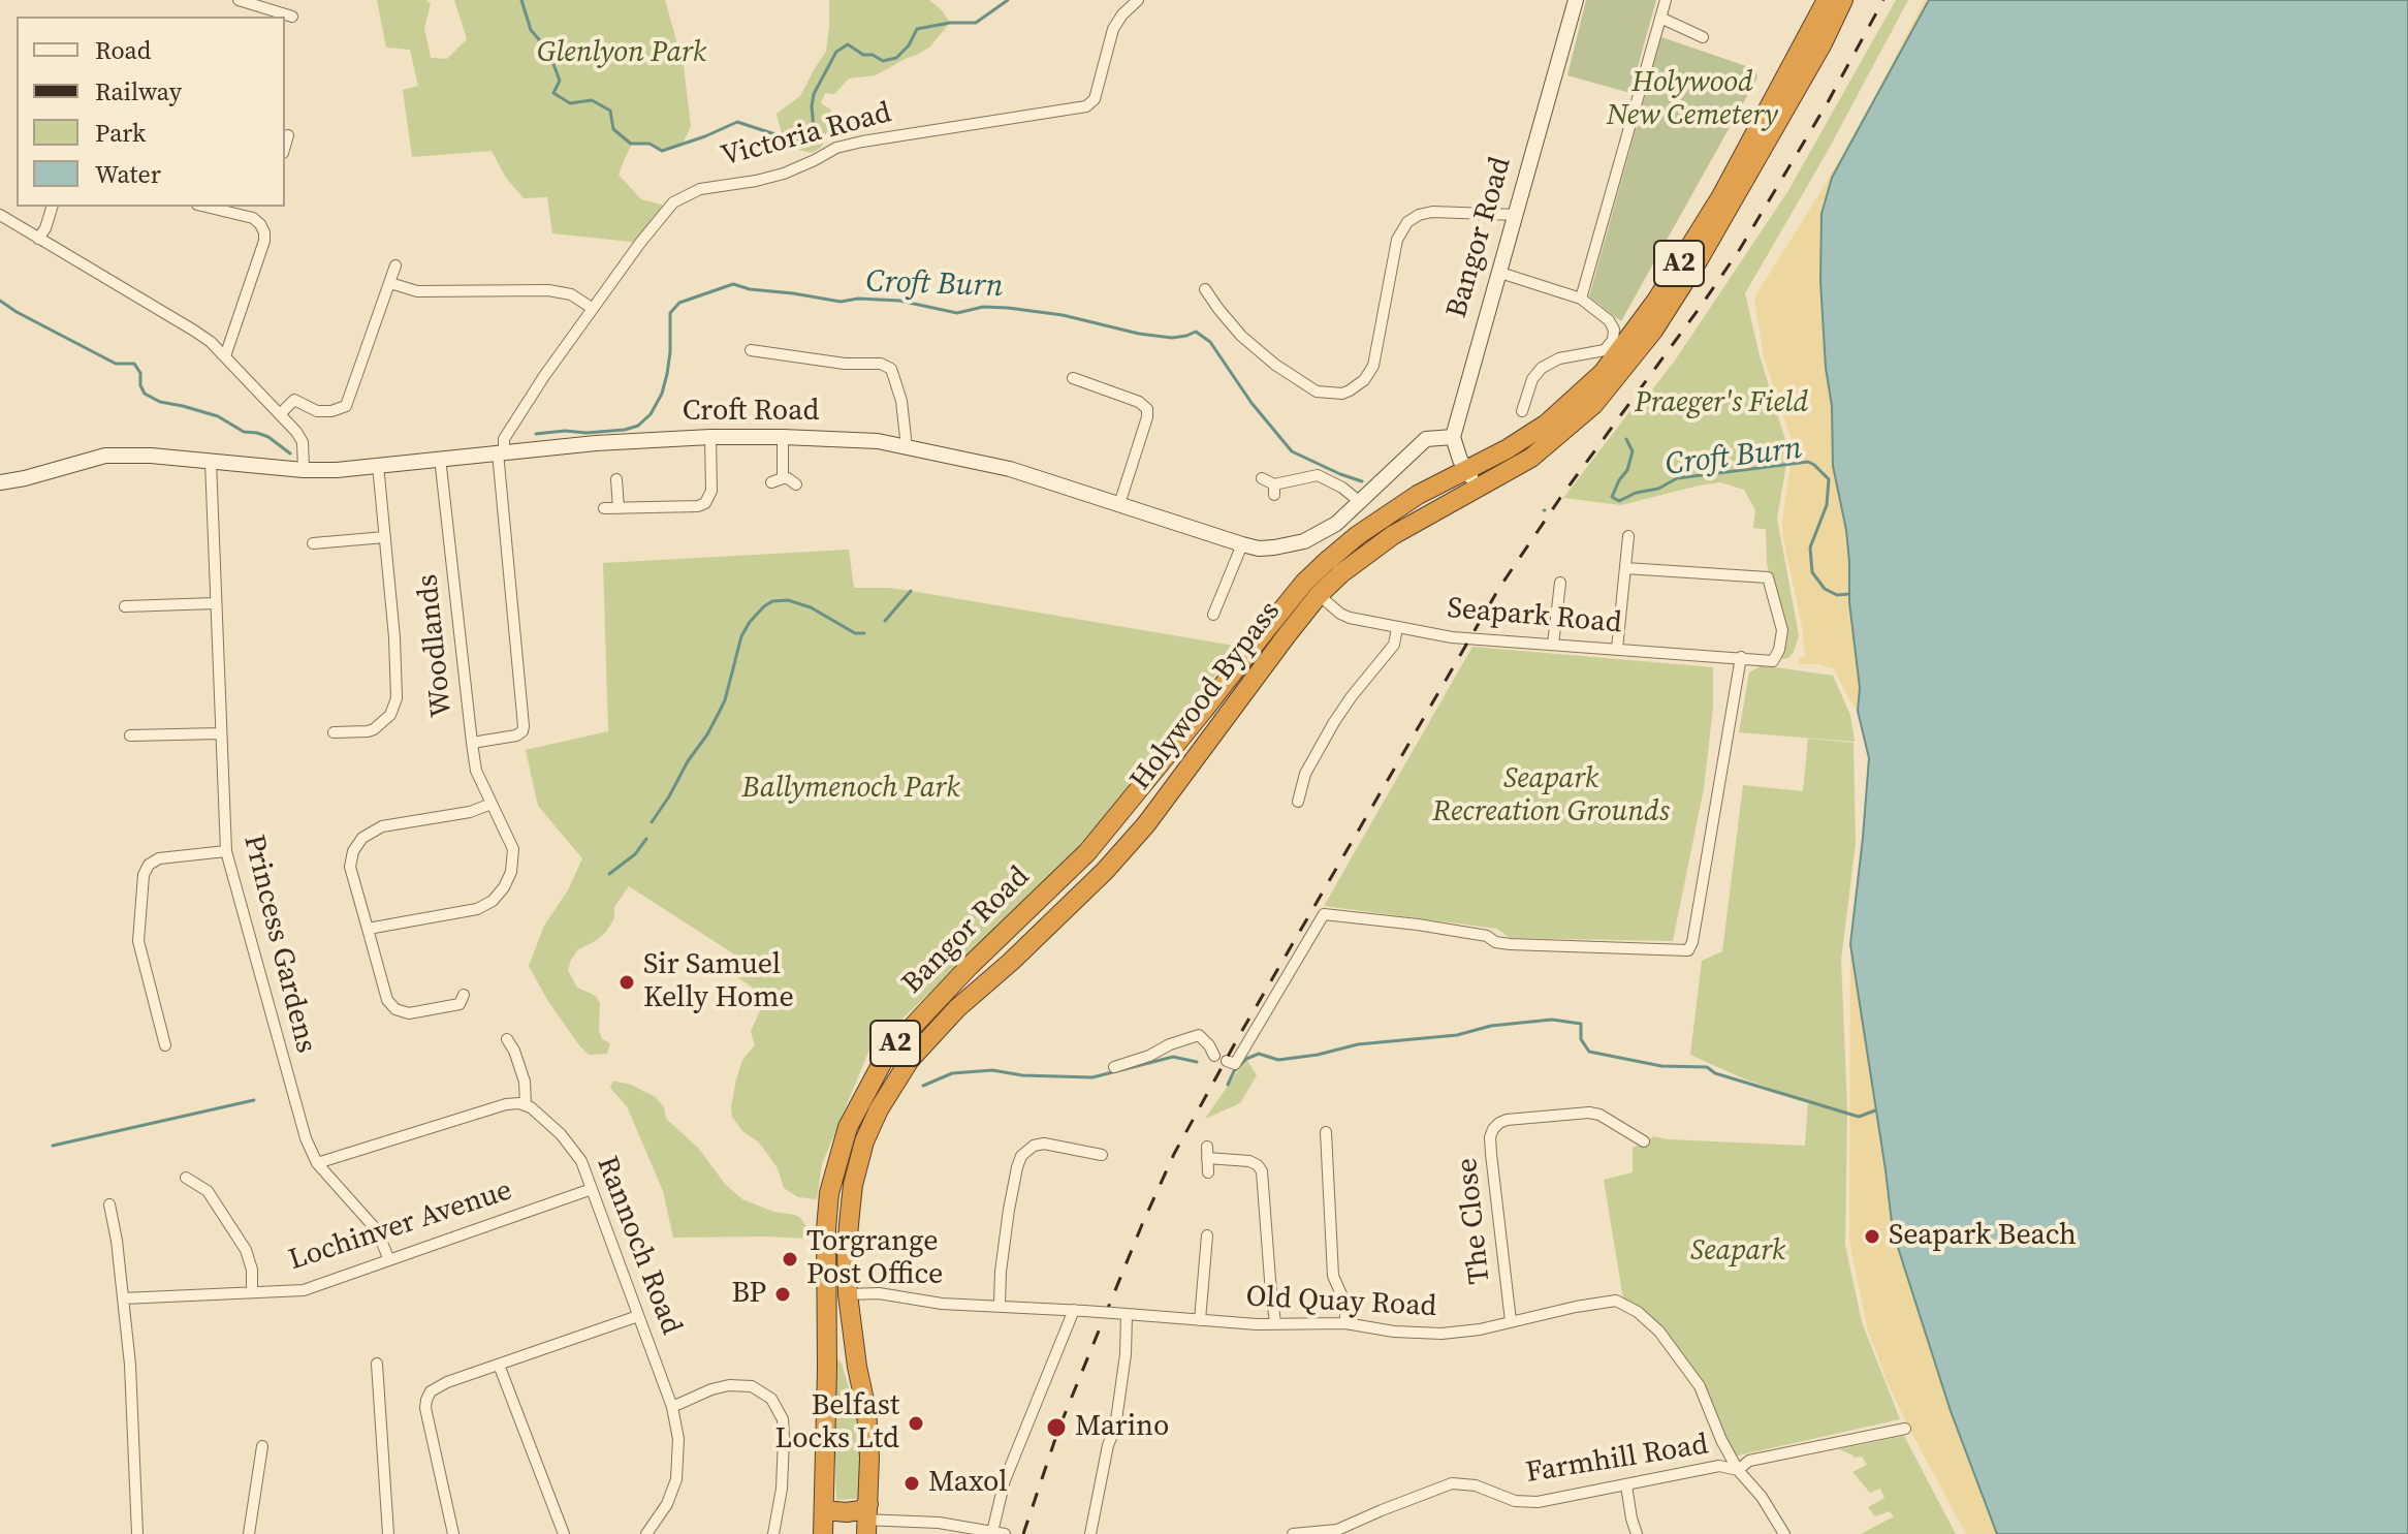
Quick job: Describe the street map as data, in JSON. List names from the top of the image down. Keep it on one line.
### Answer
{"streets":{"highway":["Bangor Road","A2","Holywood Bypass"],"street":["Victoria Road","Croft Road","Seapark Road","Woodlands","Princess Gardens","The Close","Lochinver Avenue","Rannoch Road","Old Quay Road","Farmhill Road"]},"crossings":[["Victoria Road","Croft Road"],["Victoria Road","Woodlands"],["Bangor Road","Croft Road"],["Bangor Road","Seapark Road"],["Bangor Road","Holywood Bypass"],["Croft Road","Woodlands"],["Croft Road","Princess Gardens"],["Seapark Road","Holywood Bypass"],["Holywood Bypass","Old Quay Road"],["Princess Gardens","Lochinver Avenue"],["The Close","Old Quay Road"],["Lochinver Avenue","Rannoch Road"],["Old Quay Road","Farmhill Road"]],"water":["Croft Burn"],"parks":["Glenlyon Park","Holywood New Cemetery","Praeger's Field","Seapark Recreation Grounds","Ballymenoch Park","Seapark"],"places":["Sir Samuel Kelly Home","Seapark Beach","Torgrange Post Office","BP","Belfast Locks Ltd","Marino","Maxol"],"legend":["Road","Railway","Park","Water"]}
